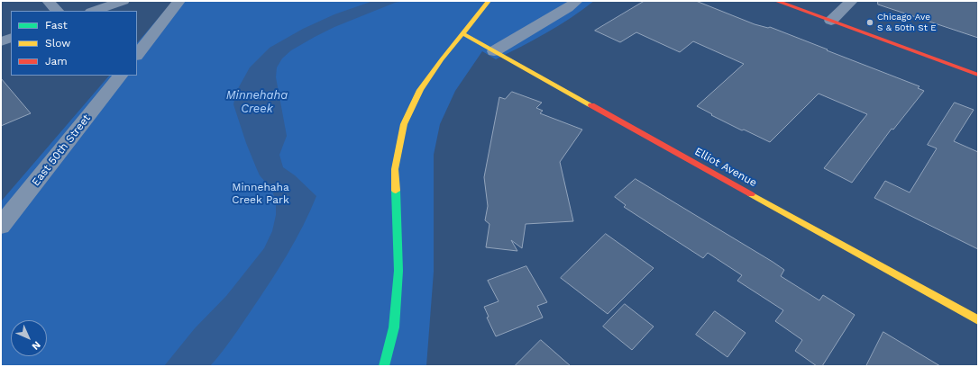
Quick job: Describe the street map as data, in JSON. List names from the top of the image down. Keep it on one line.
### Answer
{"streets":{"street":["East 50th Street","Elliot Avenue"]},"water":["Minnehaha Creek"],"parks":["Minnehaha Creek Park"],"places":["Chicago Ave S & 50th St E"],"legend":["Fast","Slow","Jam"],"north":"bottom right"}
